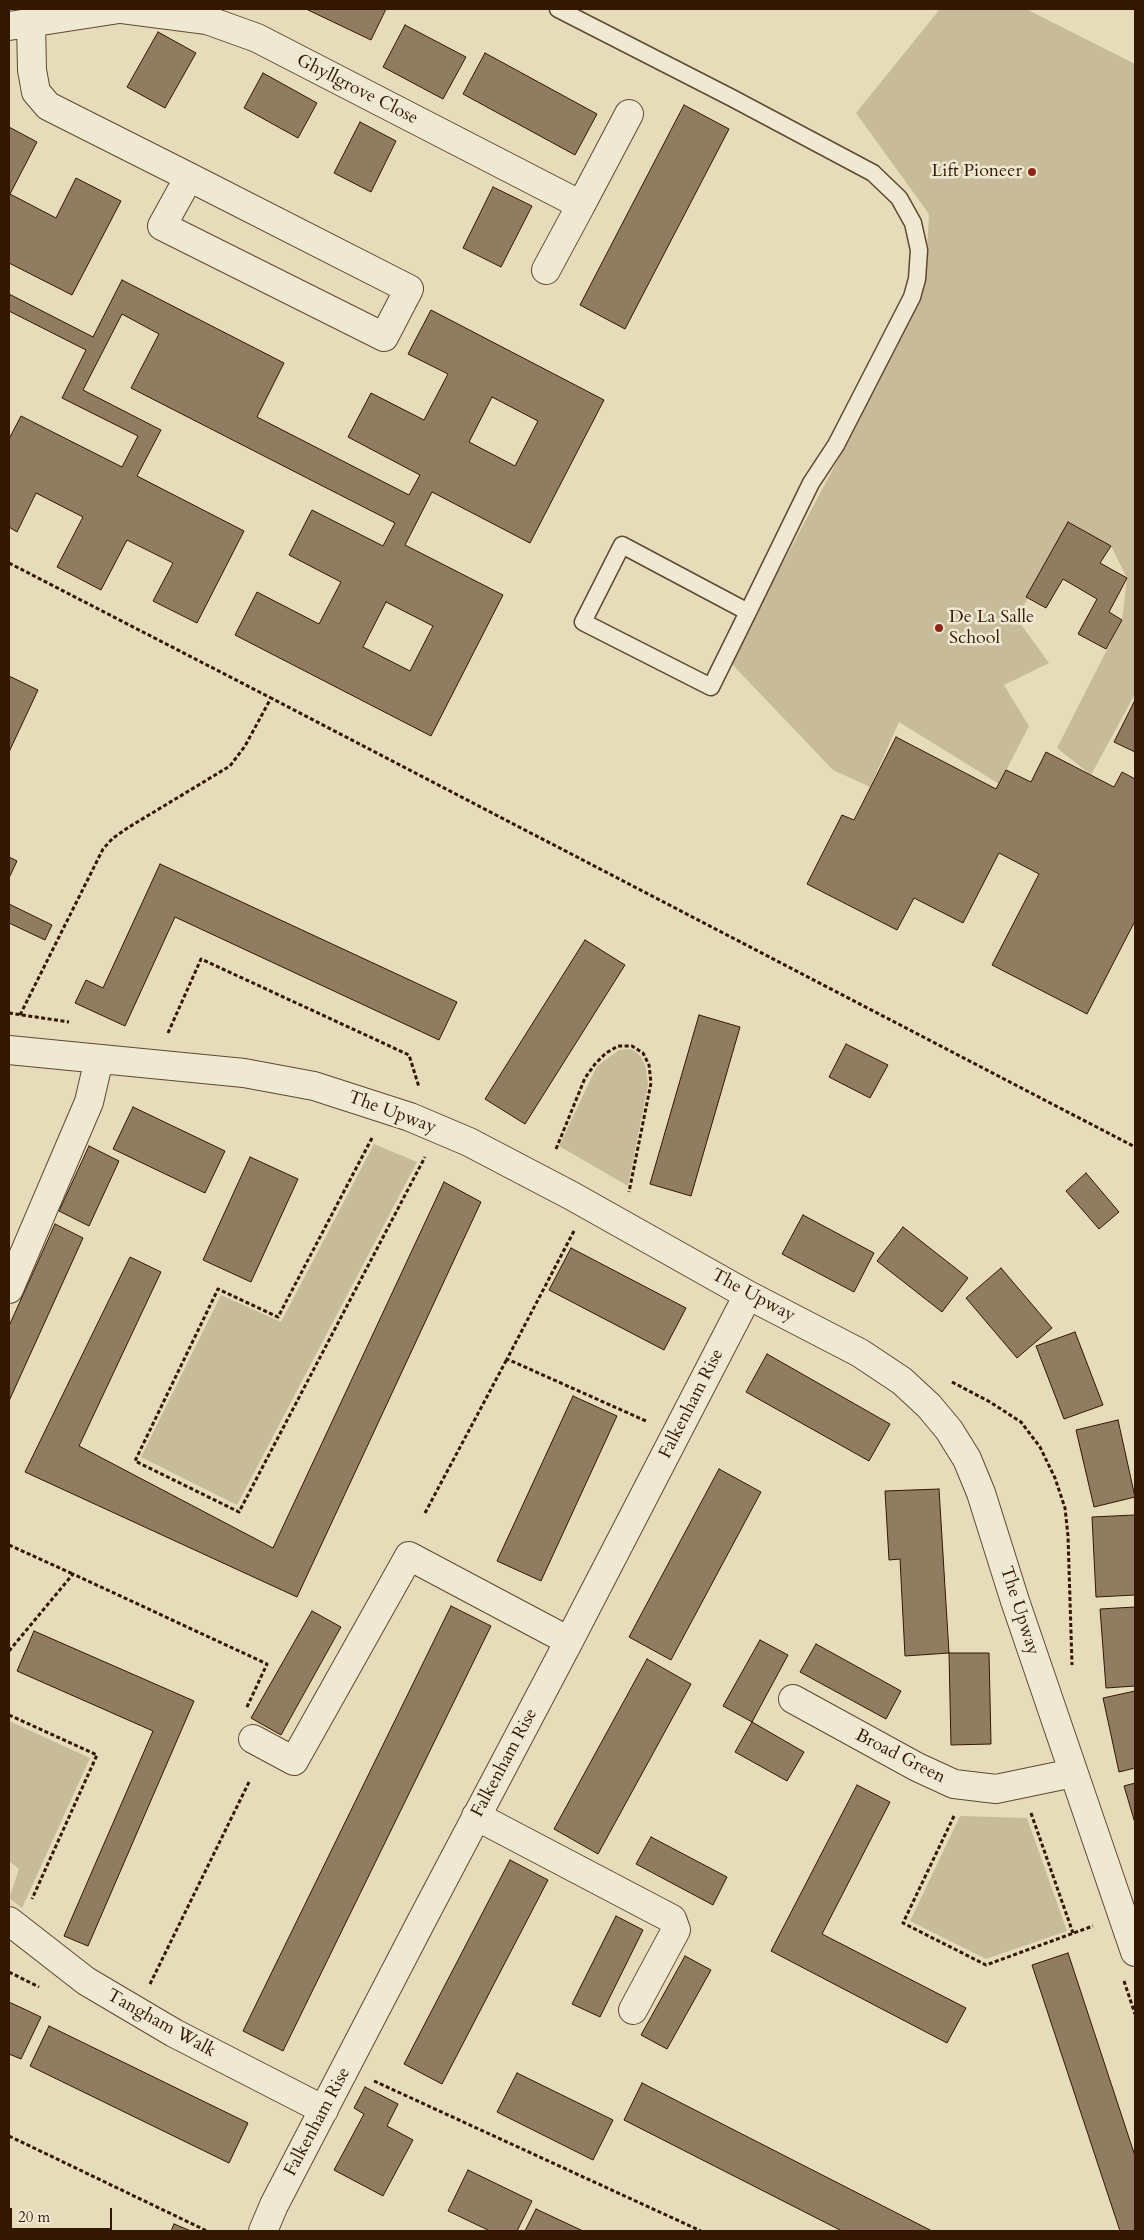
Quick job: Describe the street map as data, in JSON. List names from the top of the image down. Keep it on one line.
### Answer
{"streets":{"street":["Ghyllgrove Close","The Upway","Falkenham Rise","Broad Green","Tangham Walk"]},"crossings":[["The Upway","Falkenham Rise"],["The Upway","Broad Green"],["Falkenham Rise","Tangham Walk"]],"places":["Lift Pioneer","De La Salle School"],"scale_bar":"20 m"}
